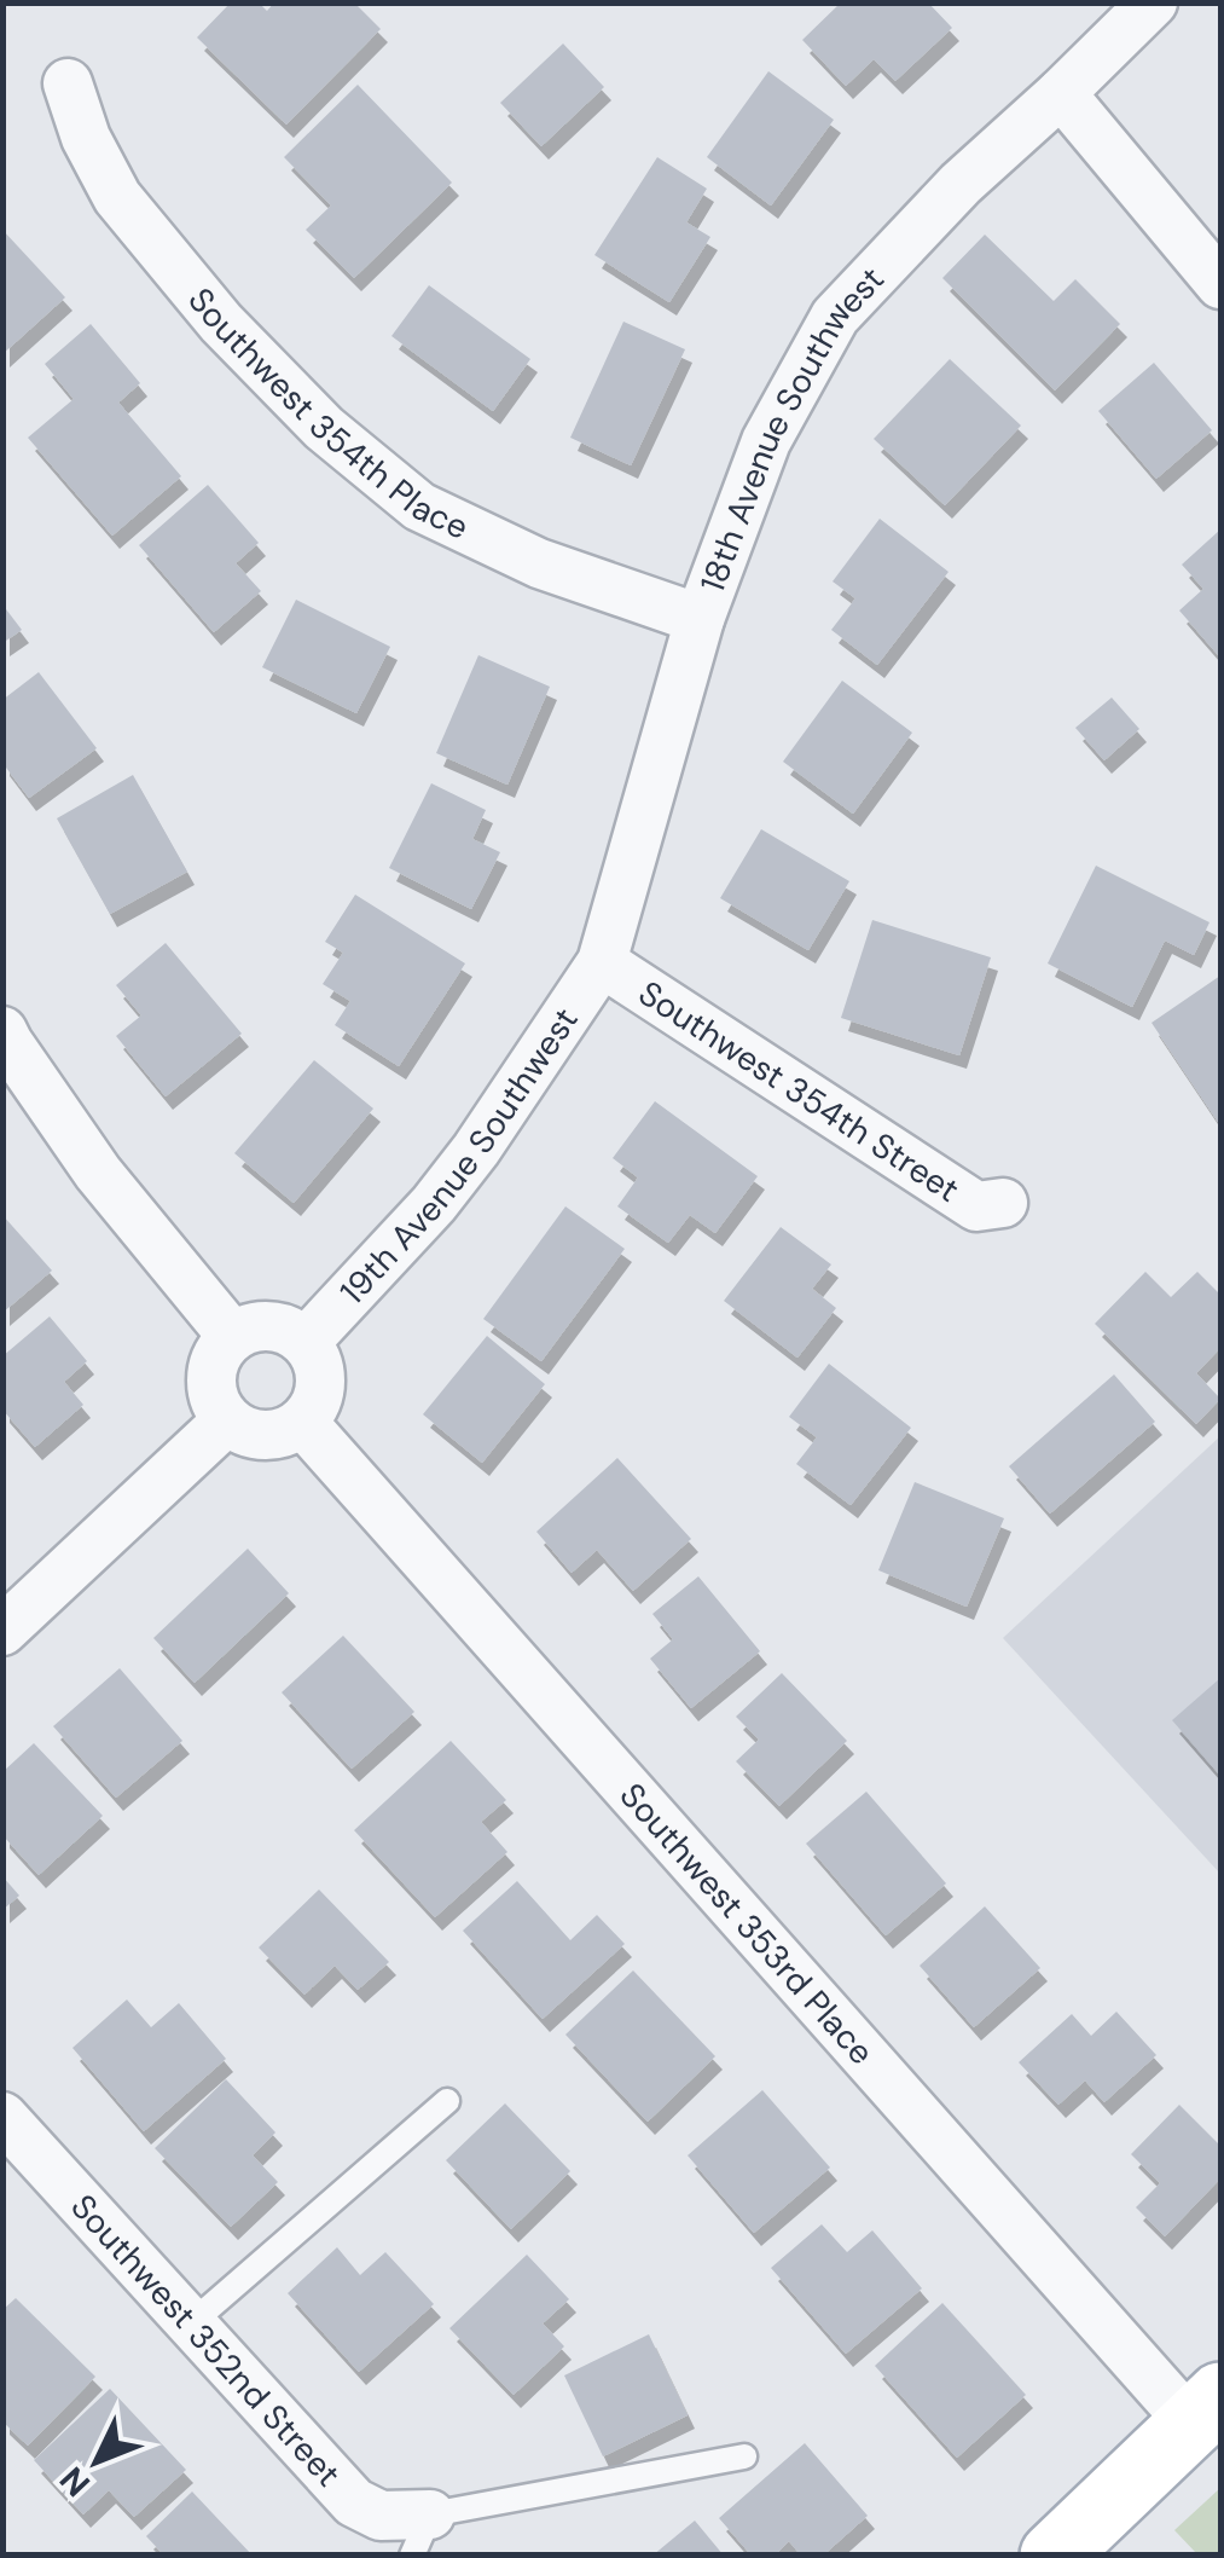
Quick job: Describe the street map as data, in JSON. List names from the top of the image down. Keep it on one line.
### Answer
{"streets":{"street":["Southwest 354th Place","18th Avenue Southwest","Southwest 354th Street","19th Avenue Southwest","Southwest 353rd Place","Southwest 352nd Street"]},"crossings":[["Southwest 354th Place","18th Avenue Southwest"],["18th Avenue Southwest","Southwest 354th Street"],["18th Avenue Southwest","19th Avenue Southwest"],["Southwest 354th Street","19th Avenue Southwest"],["19th Avenue Southwest","Southwest 353rd Place"]],"north":"bottom left"}
